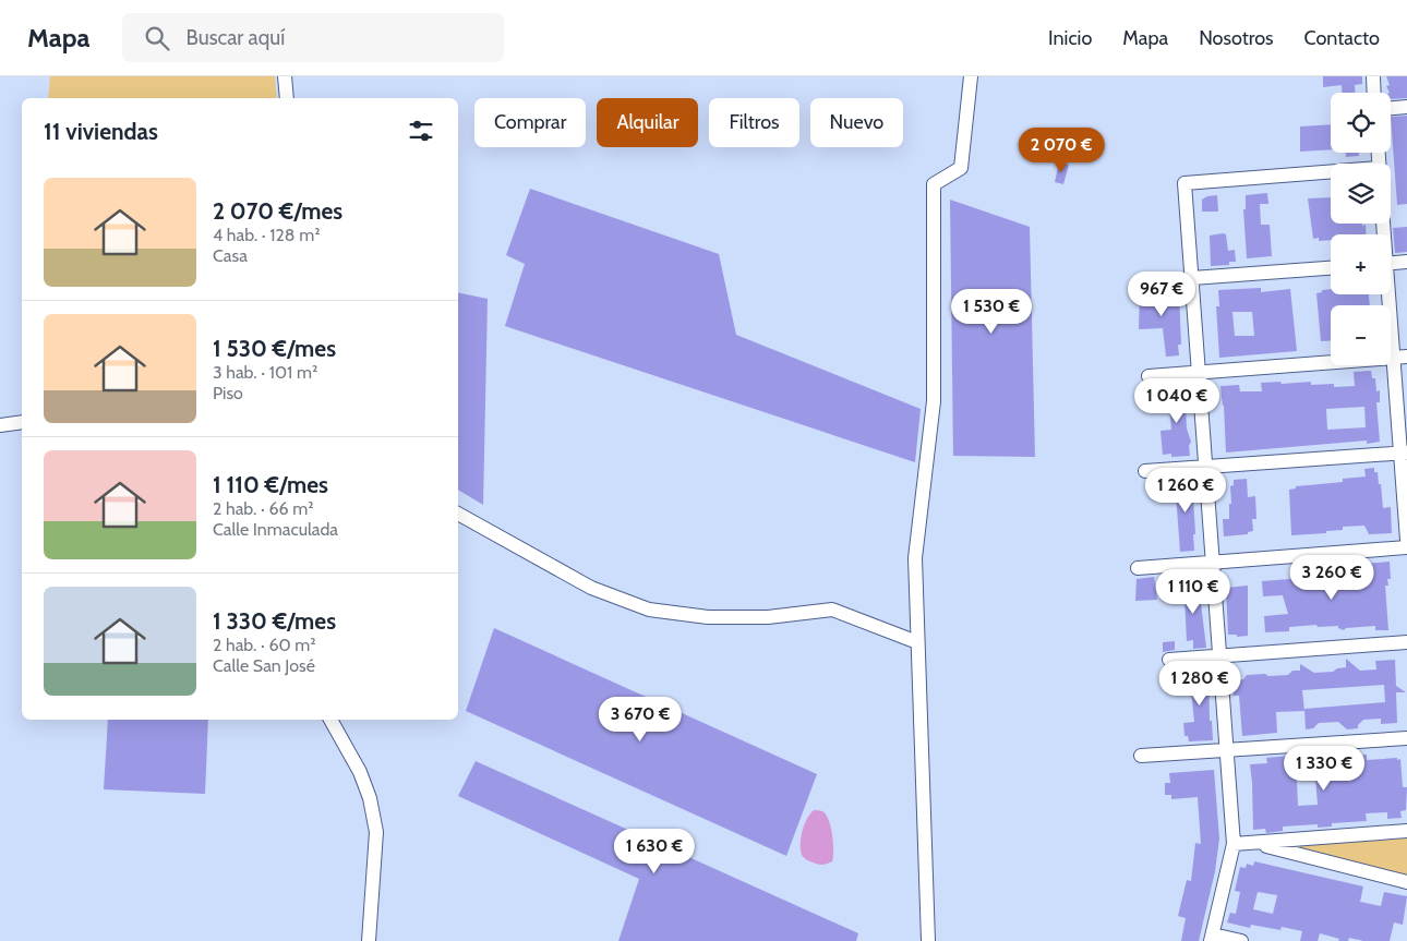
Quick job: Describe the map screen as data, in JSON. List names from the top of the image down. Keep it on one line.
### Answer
{"page":{"header":"Mapa","search":"Buscar aquí","nav":["Inicio","Mapa","Nosotros","Contacto"],"map_buttons":["+","−"],"chip":["Comprar","Alquilar","Filtros","Nuevo"],"heading":"11 viviendas","price":["2 070 €","967 €","1 530 €","1 040 €","1 260 €","3 260 €","1 110 €","1 280 €","3 670 €","1 330 €","1 630 €"],"list":[{"name":"2 070 €/mes","note":"4 hab. · 128 m² · Casa"},{"name":"1 530 €/mes","note":"3 hab. · 101 m² · Piso"},{"name":"1 110 €/mes","note":"2 hab. · 66 m² · Calle Inmaculada"},{"name":"1 330 €/mes","note":"2 hab. · 60 m² · Calle San José"}]}}
